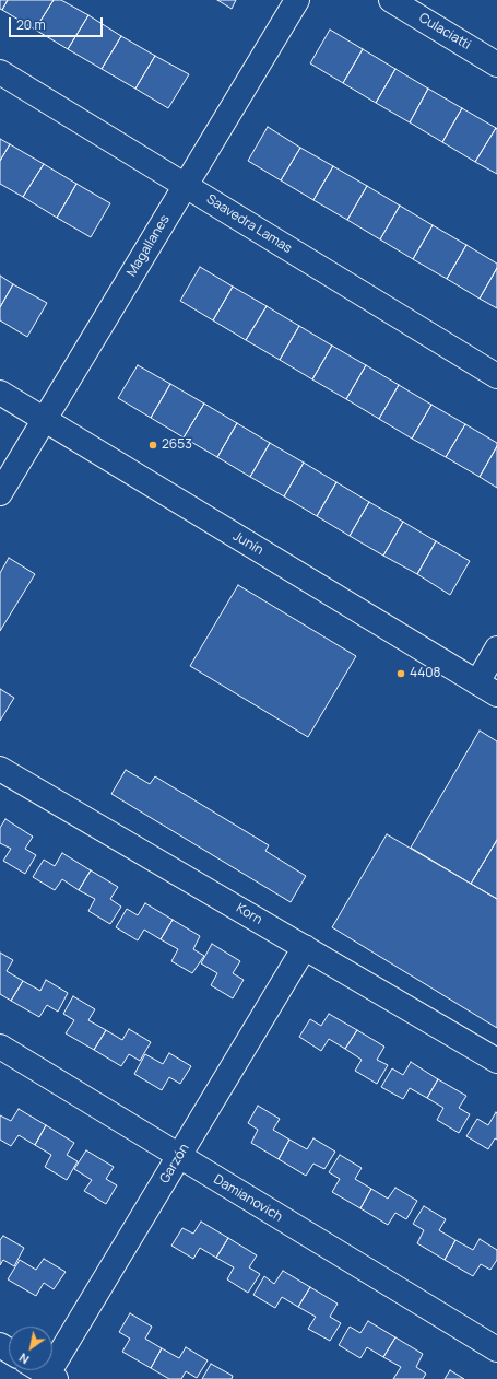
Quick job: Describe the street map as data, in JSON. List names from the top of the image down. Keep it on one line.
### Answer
{"streets":{"street":["Culaciatti","Saavedra Lamas","Magallanes","Junín","Korn","Garzón","Damianovich"]},"crossings":[["Saavedra Lamas","Magallanes"],["Magallanes","Junín"],["Korn","Garzón"],["Garzón","Damianovich"]],"places":["2653","4408"],"scale_bar":"20 m","north":"bottom left"}
